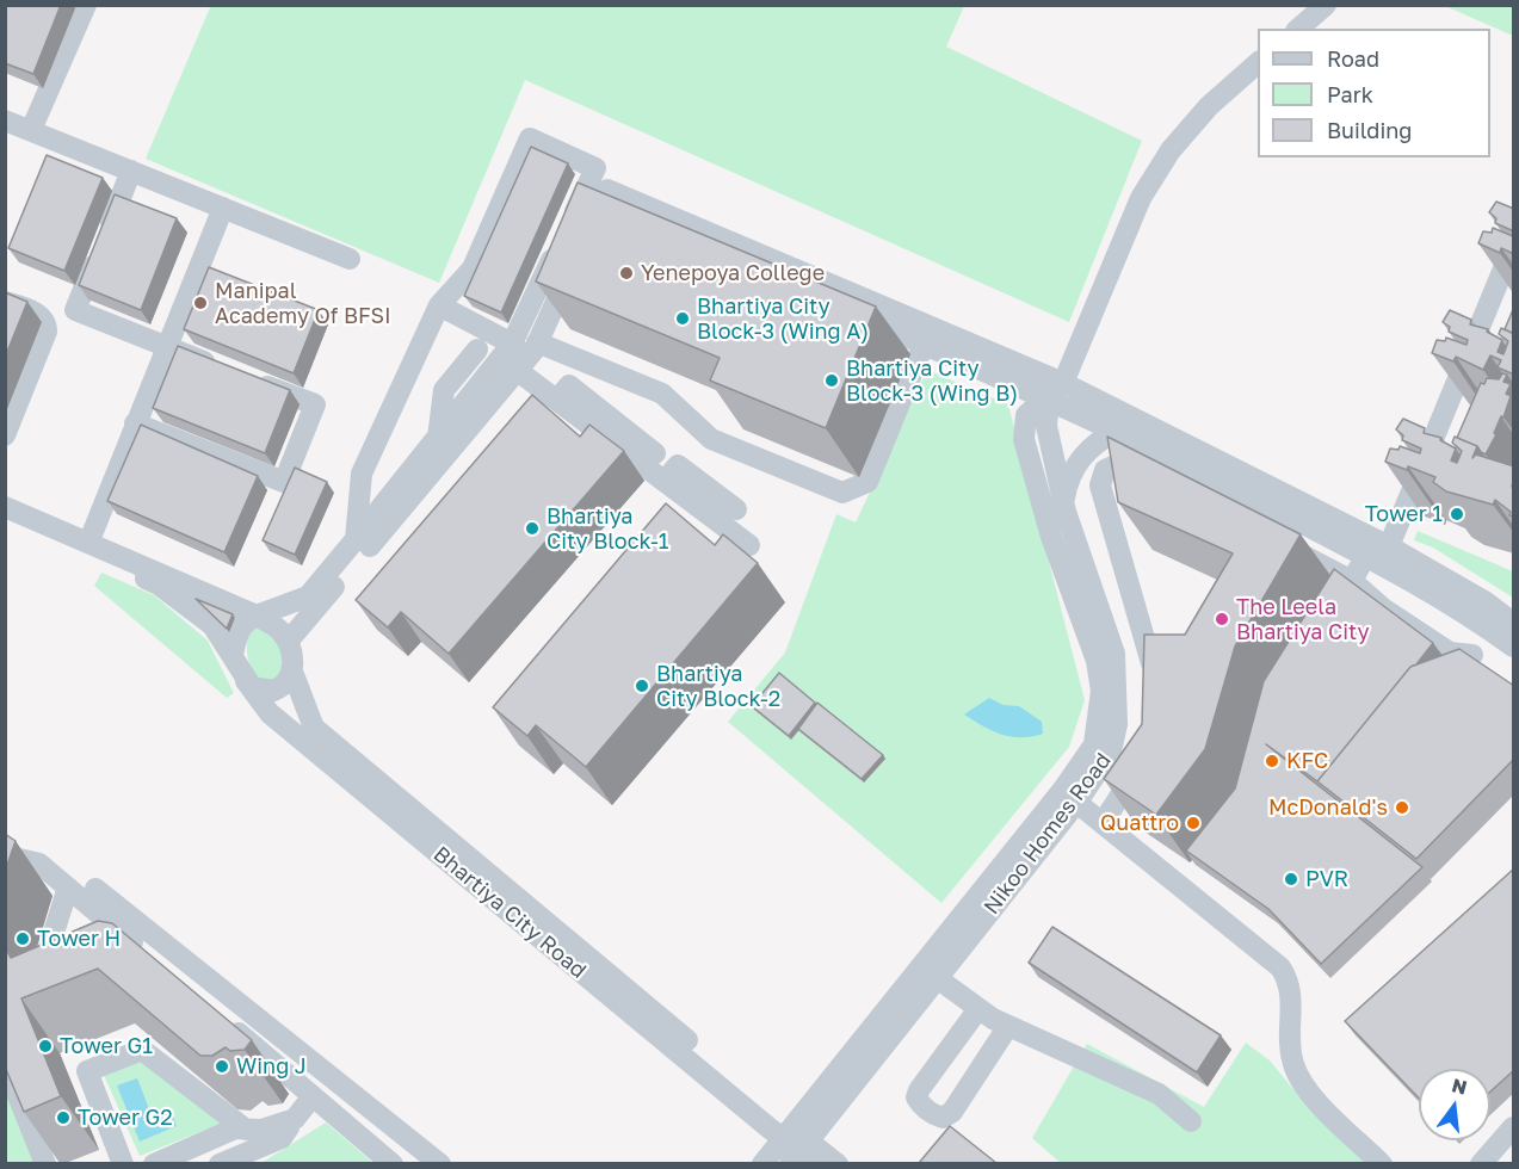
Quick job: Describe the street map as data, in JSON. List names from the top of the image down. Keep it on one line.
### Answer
{"streets":{"street":["Nikoo Homes Road","Bhartiya City Road"]},"crossings":[["Nikoo Homes Road","Bhartiya City Road"]],"places":["Yenepoya College","Manipal Academy Of BFSI","Bhartiya City Block-3 (Wing A)","Bhartiya City Block-3 (Wing B)","Tower 1","Bhartiya City Block-1","The Leela Bhartiya City","Bhartiya City Block-2","KFC","McDonald's","Quattro","PVR","Tower H","Tower G1","Wing J","Tower G2"],"legend":["Road","Park","Building"],"north":"top"}
